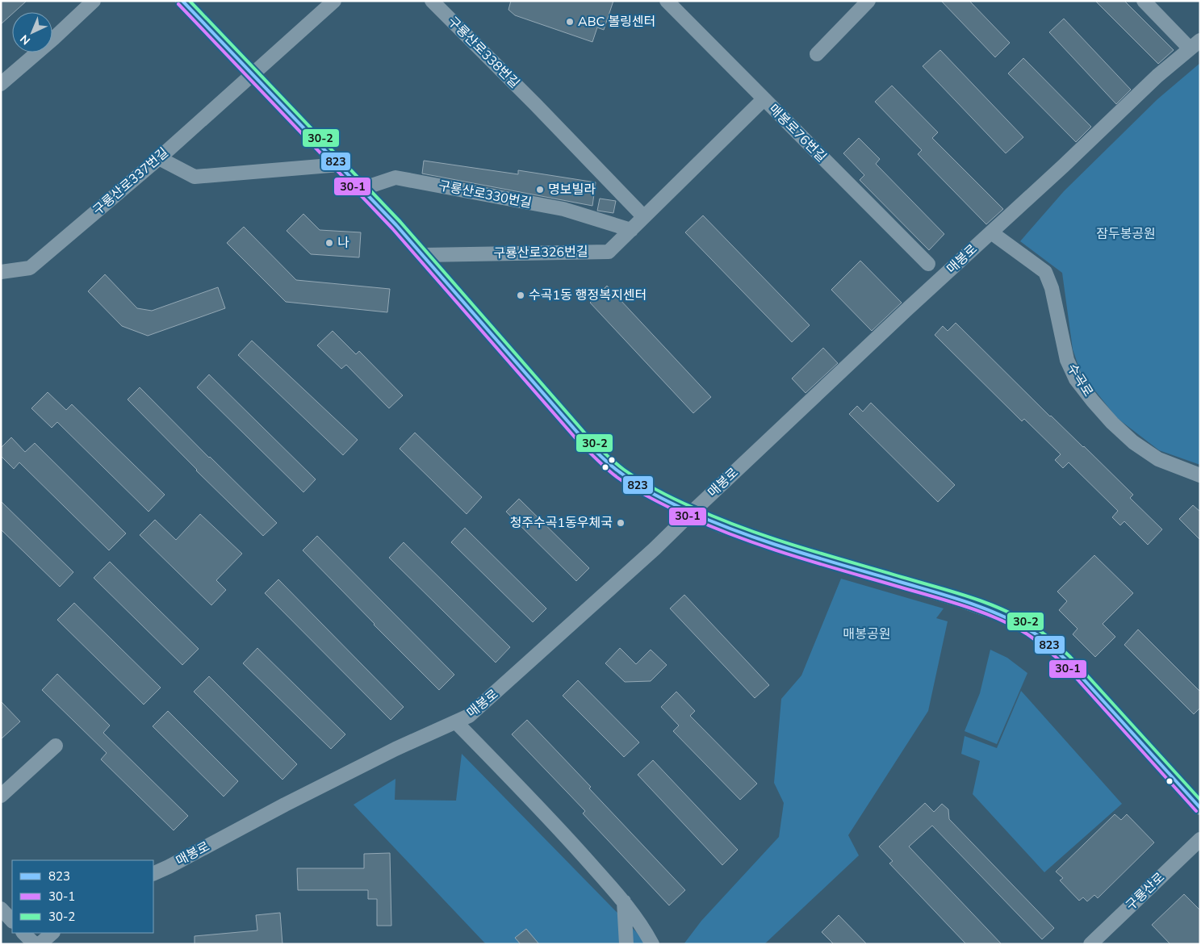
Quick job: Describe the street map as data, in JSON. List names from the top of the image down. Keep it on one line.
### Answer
{"streets":{"street":["구룡산로338번길","매봉로76번길","구룡산로337번길","구룡산로330번길","구룡산로326번길","매봉로","수곡로","구룡산로"]},"crossings":[["구룡산로338번길","구룡산로326번길"],["매봉로76번길","구룡산로326번길"],["구룡산로330번길","구룡산로326번길"],["매봉로","수곡로"]],"parks":["잠두봉공원","매봉공원"],"places":["ABC 볼링센터","명보빌라","나","수곡1동 행정복지센터","청주수곡1동우체국"],"lines":["transit line 823","transit line 30-2","transit line 30-1"],"legend":["823","30-1","30-2"],"north":"bottom left"}
